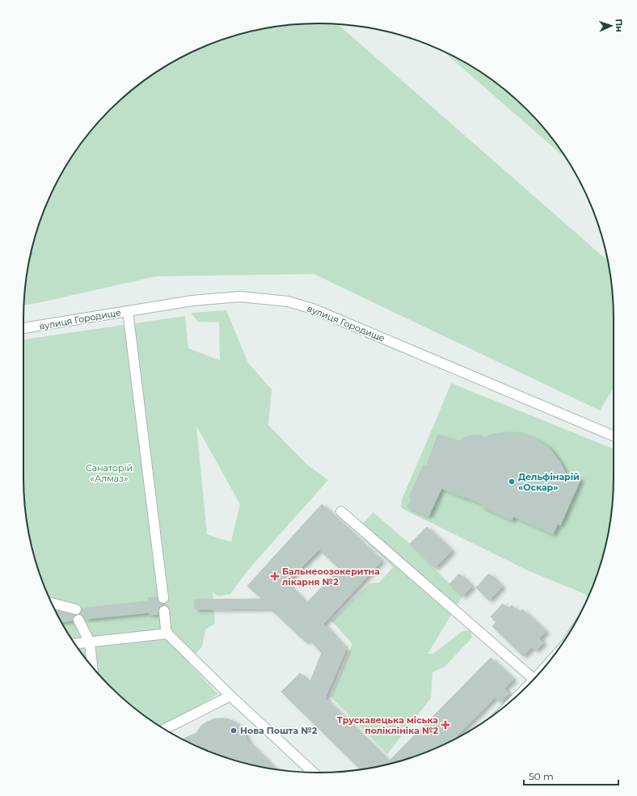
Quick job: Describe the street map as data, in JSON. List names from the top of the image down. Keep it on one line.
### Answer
{"streets":{"street":["вулиця Городище"]},"parks":["Санаторій «Алмаз»"],"places":{"other":["Дельфінарій «Оскар»","Нова Пошта №2"],"health":["Бальнеоозокеритна лікарня №2","Трускавецька міська поліклініка №2"]},"scale_bar":"50 m","north":"right"}
